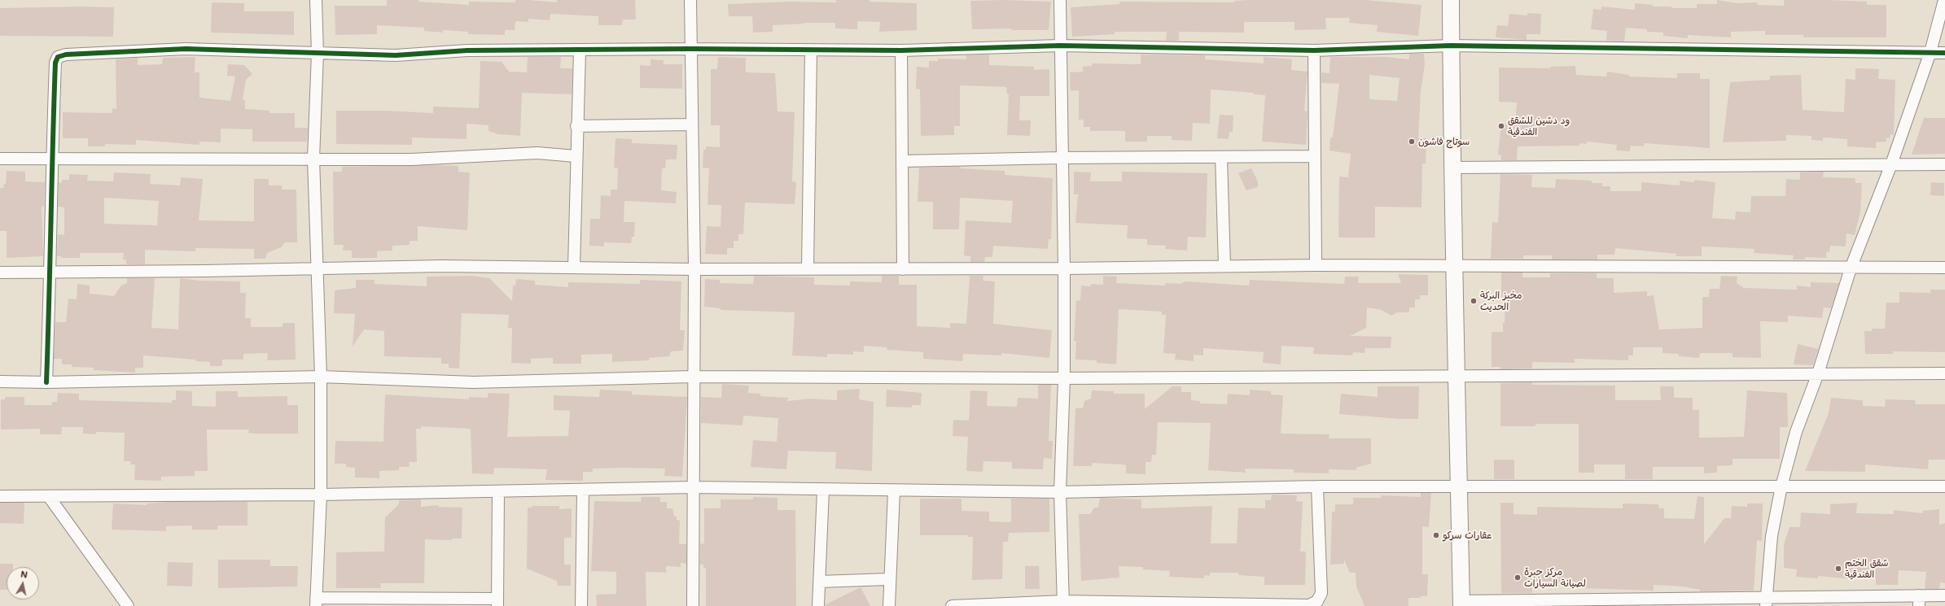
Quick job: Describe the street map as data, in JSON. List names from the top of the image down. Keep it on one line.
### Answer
{"places":["ود دشين للشقق الفندقية","سوتاج فاشون","مخبز البركة الحديث","عقارات سركو","شقق الختم الفندقية","مركز جبرة لصيانة السيارات"],"north":"top"}
